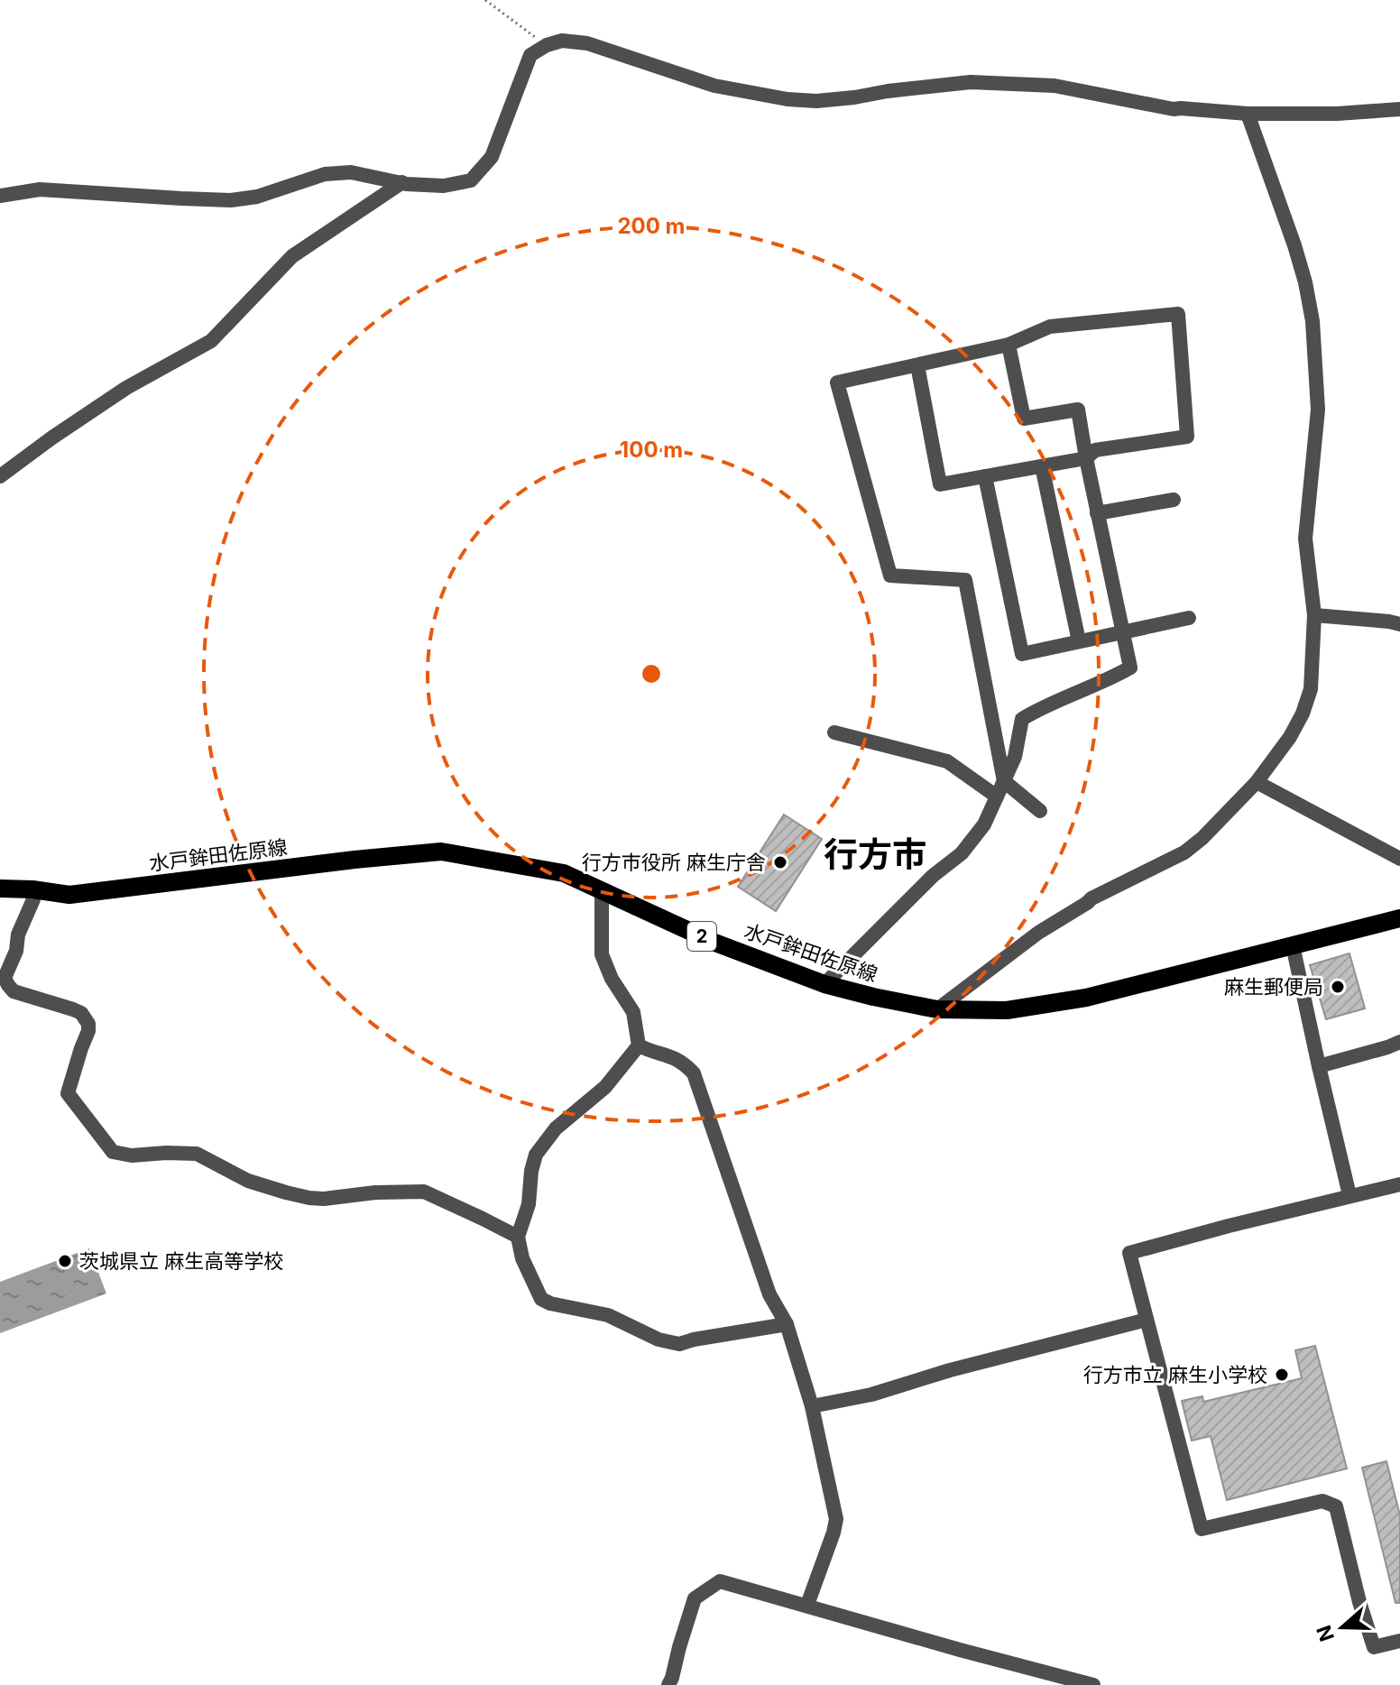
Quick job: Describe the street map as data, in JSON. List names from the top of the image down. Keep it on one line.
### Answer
{"streets":{"main road":["水戸鉾田佐原線","2"]},"districts":["行方市"],"places":["行方市役所 麻生庁舎","麻生郵便局","茨城県立 麻生高等学校","行方市立 麻生小学校"],"north":"left","rings":["200 m","100 m"]}
